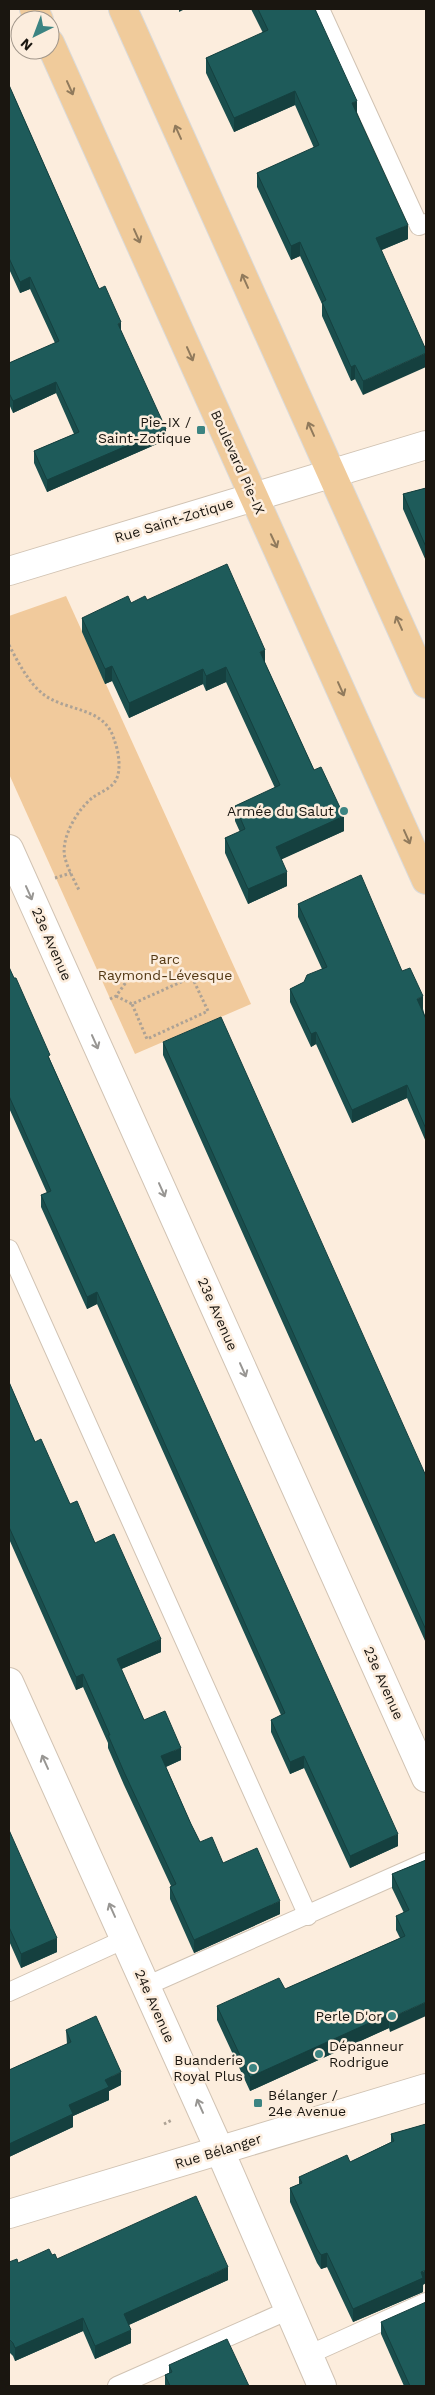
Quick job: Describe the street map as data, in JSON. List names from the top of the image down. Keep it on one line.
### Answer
{"streets":{"main road":["Boulevard Pie-IX"],"street":["Rue Saint-Zotique","23e Avenue","24e Avenue","Rue Bélanger"]},"crossings":[["Boulevard Pie-IX","Rue Saint-Zotique"],["24e Avenue","Rue Bélanger"]],"one_way":["23e Avenue","24e Avenue"],"parks":["Parc Raymond-Lévesque"],"places":{"transit":["Pie-IX / Saint-Zotique","Bélanger / 24e Avenue"],"other":["Armée du Salut","Perle D'or","Dépanneur Rodrigue","Buanderie Royal Plus"]},"north":"bottom left"}
